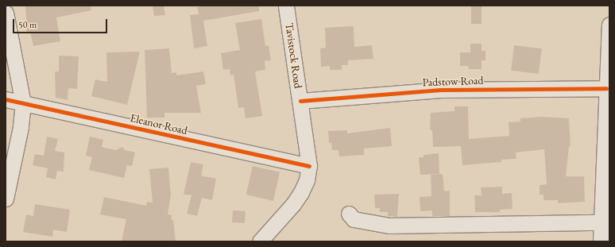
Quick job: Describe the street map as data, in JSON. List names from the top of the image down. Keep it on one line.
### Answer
{"streets":{"street":["Tavistock Road","Padstow Road","Eleanor Road"]},"crossings":[["Tavistock Road","Padstow Road"],["Tavistock Road","Eleanor Road"]],"scale_bar":"50 m"}
